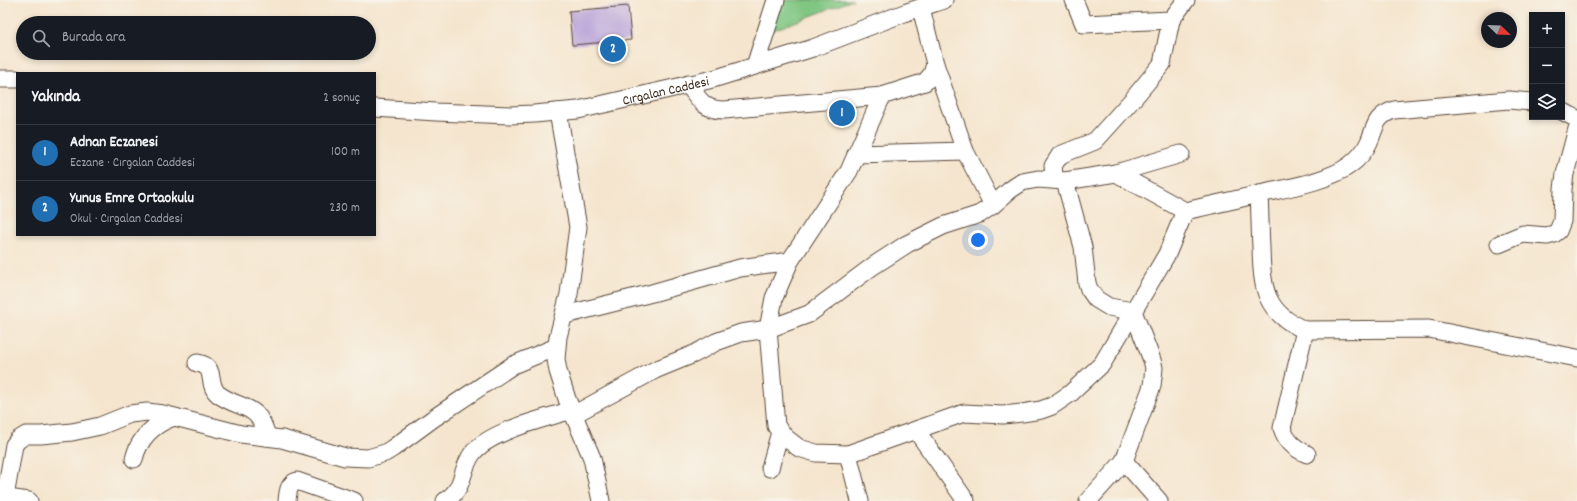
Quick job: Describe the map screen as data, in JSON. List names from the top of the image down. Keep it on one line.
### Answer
{"streets":{"street":["Cırgalan Caddesi"]},"north":"bottom right","page":{"map_buttons":["+","−"],"search":"Burada ara","pins":["2","1"],"heading":["Yakında","2 sonuç"],"list":[{"mark":"1","name":"Adnan Eczanesi","note":"Eczane · Cırgalan Caddesi","value":"100 m"},{"mark":"2","name":"Yunus Emre Ortaokulu","note":"Okul · Cırgalan Caddesi","value":"230 m"}]}}
